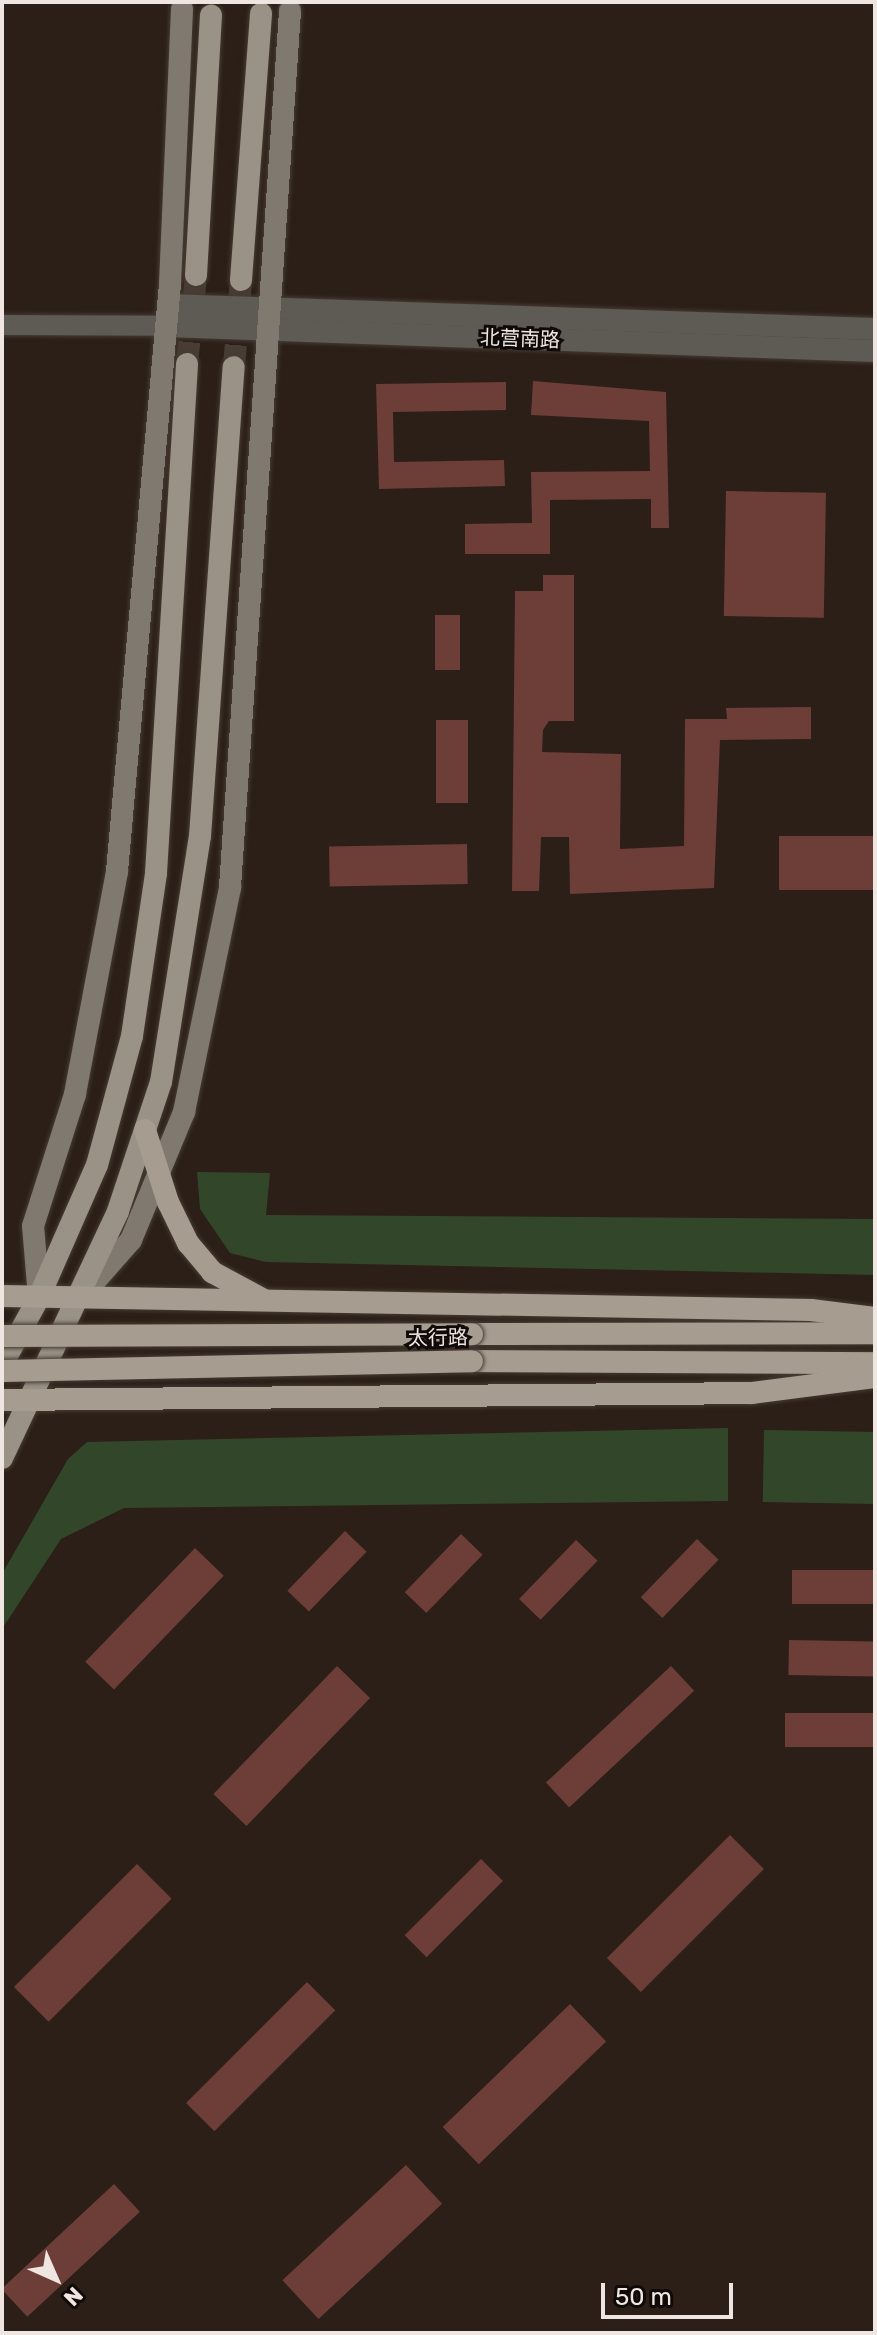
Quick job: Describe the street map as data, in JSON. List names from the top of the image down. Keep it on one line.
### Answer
{"streets":{"highway":["太行路"],"street":["北营南路"]},"scale_bar":"50 m","north":"bottom right"}
